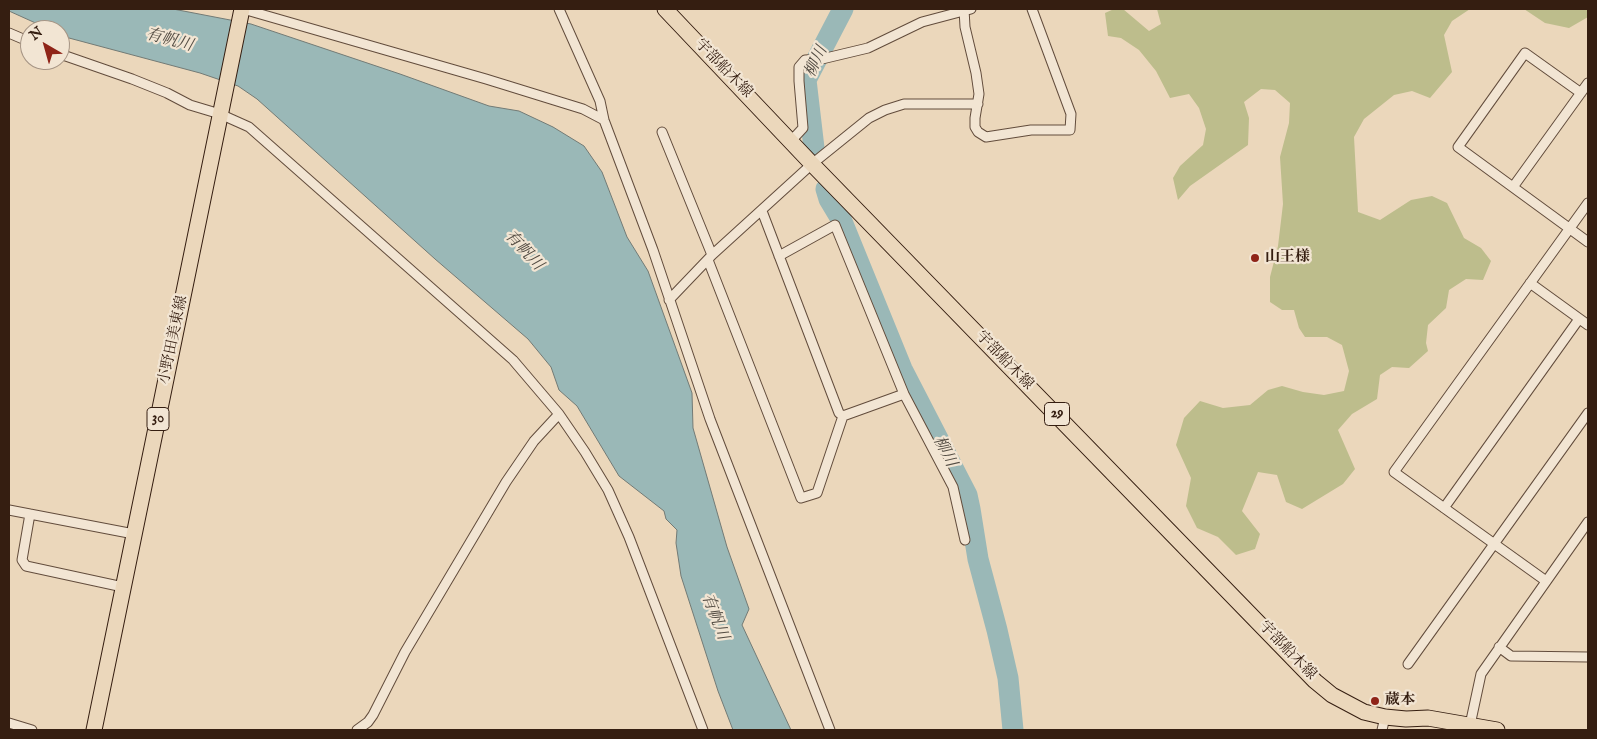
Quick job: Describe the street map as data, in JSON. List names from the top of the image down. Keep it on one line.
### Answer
{"streets":{"main road":["宇部船木線","小野田美東線","29","30"]},"water":["有帆川","柳川"],"places":["山王様","蔵本"],"north":"top left"}
